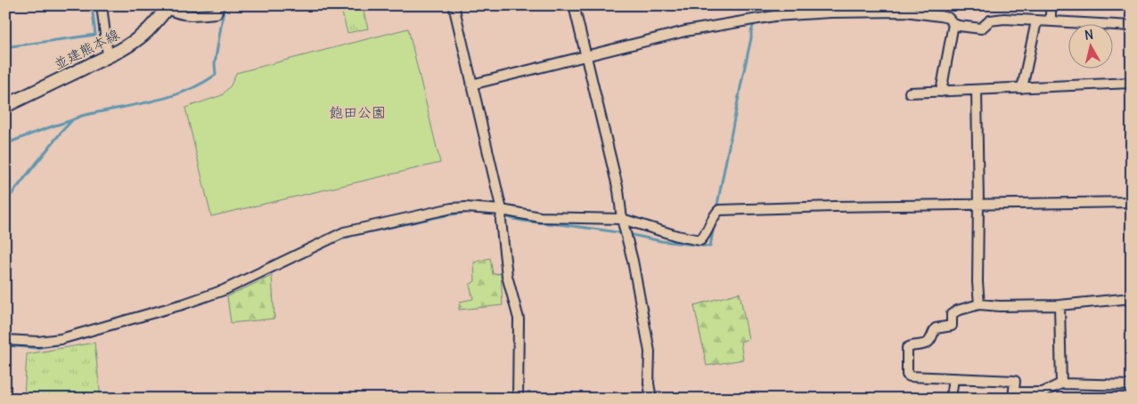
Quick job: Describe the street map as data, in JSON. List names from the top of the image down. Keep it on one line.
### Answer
{"streets":{"main road":["並建熊本線"]},"parks":["飽田公園"],"north":"top"}
